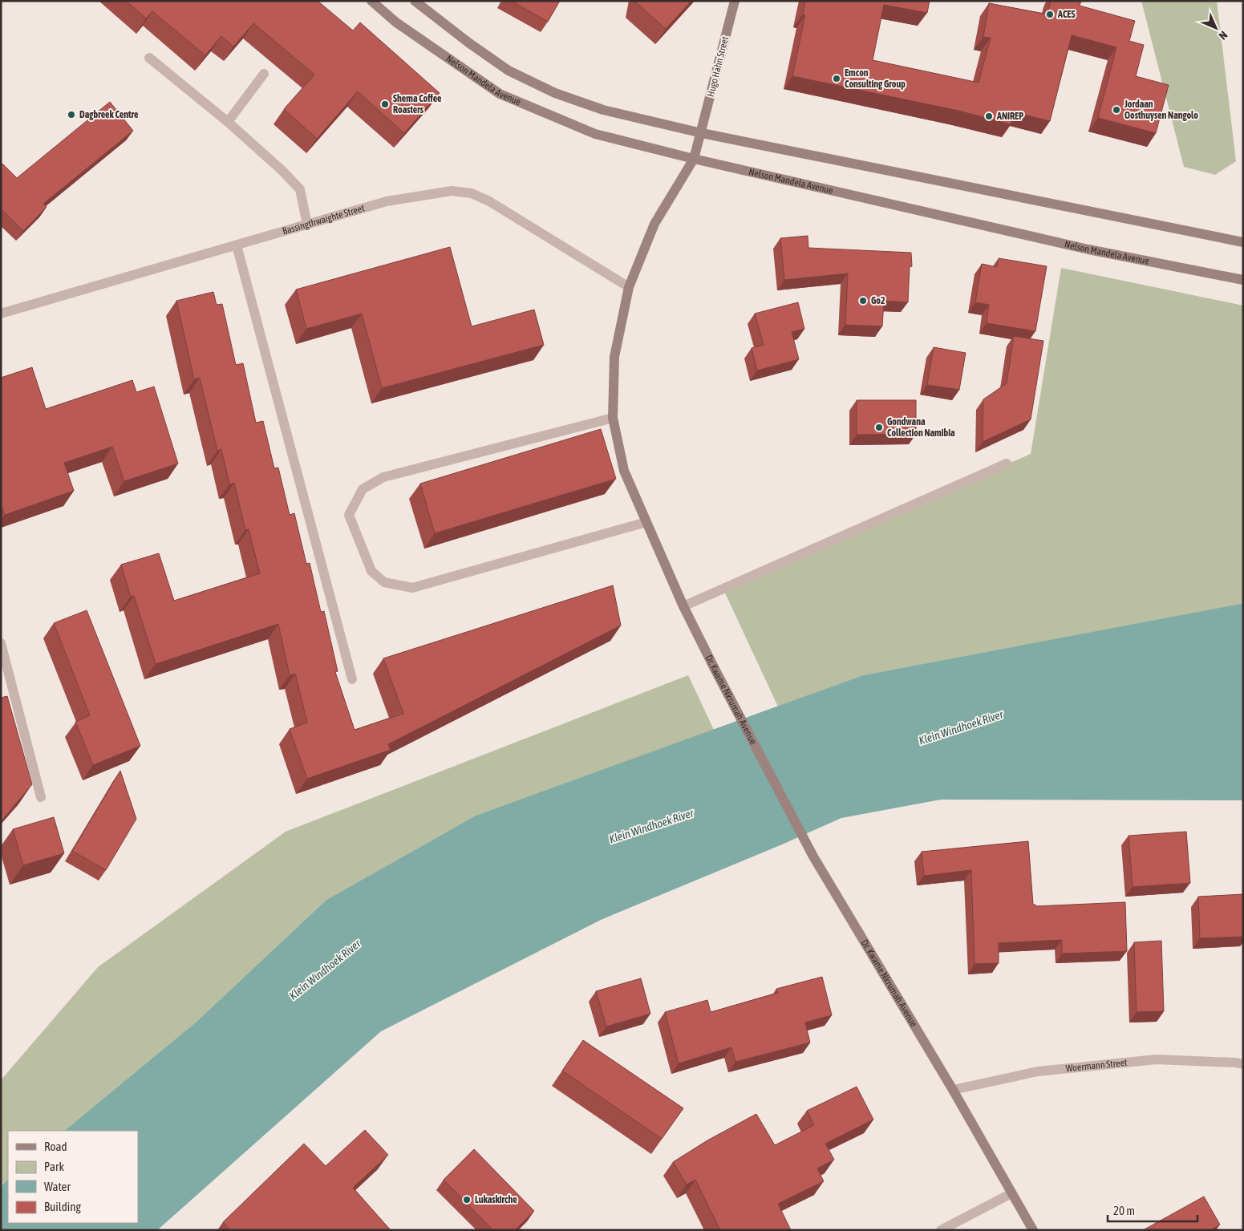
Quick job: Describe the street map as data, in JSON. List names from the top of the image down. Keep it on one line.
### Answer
{"streets":{"main road":["Hugo Hahn Street","Nelson Mandela Avenue","Dr. Kwame Nkrumah Avenue"],"street":["Bassingthwaighte Street","Woermann Street"]},"crossings":[["Hugo Hahn Street","Nelson Mandela Avenue"],["Hugo Hahn Street","Dr. Kwame Nkrumah Avenue"],["Nelson Mandela Avenue","Dr. Kwame Nkrumah Avenue"],["Bassingthwaighte Street","Dr. Kwame Nkrumah Avenue"],["Dr. Kwame Nkrumah Avenue","Woermann Street"]],"water":["Klein Windhoek River"],"places":["ACES","Emcon Consulting Group","Shema Coffee Roasters","Jordaan Oosthuysen Nangolo","Dagbreek Centre","ANIREP","Go2","Gondwana Collection Namibia","Lukaskirche"],"legend":["Road","Park","Water","Building"],"scale_bar":"20 m","north":"bottom right"}
